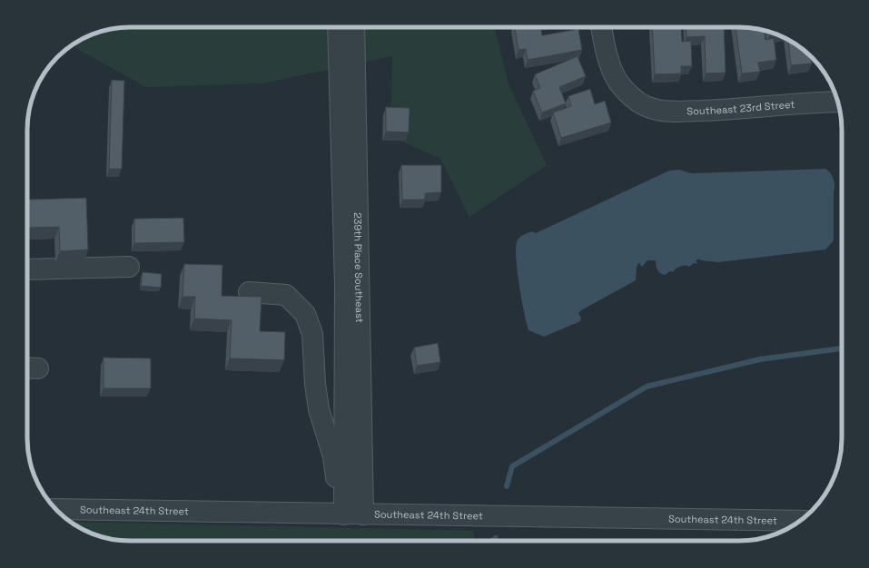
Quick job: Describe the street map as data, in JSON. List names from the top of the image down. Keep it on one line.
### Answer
{"streets":{"street":["Southeast 23rd Street","239th Place Southeast","Southeast 24th Street"]},"crossings":[["239th Place Southeast","Southeast 24th Street"]]}
